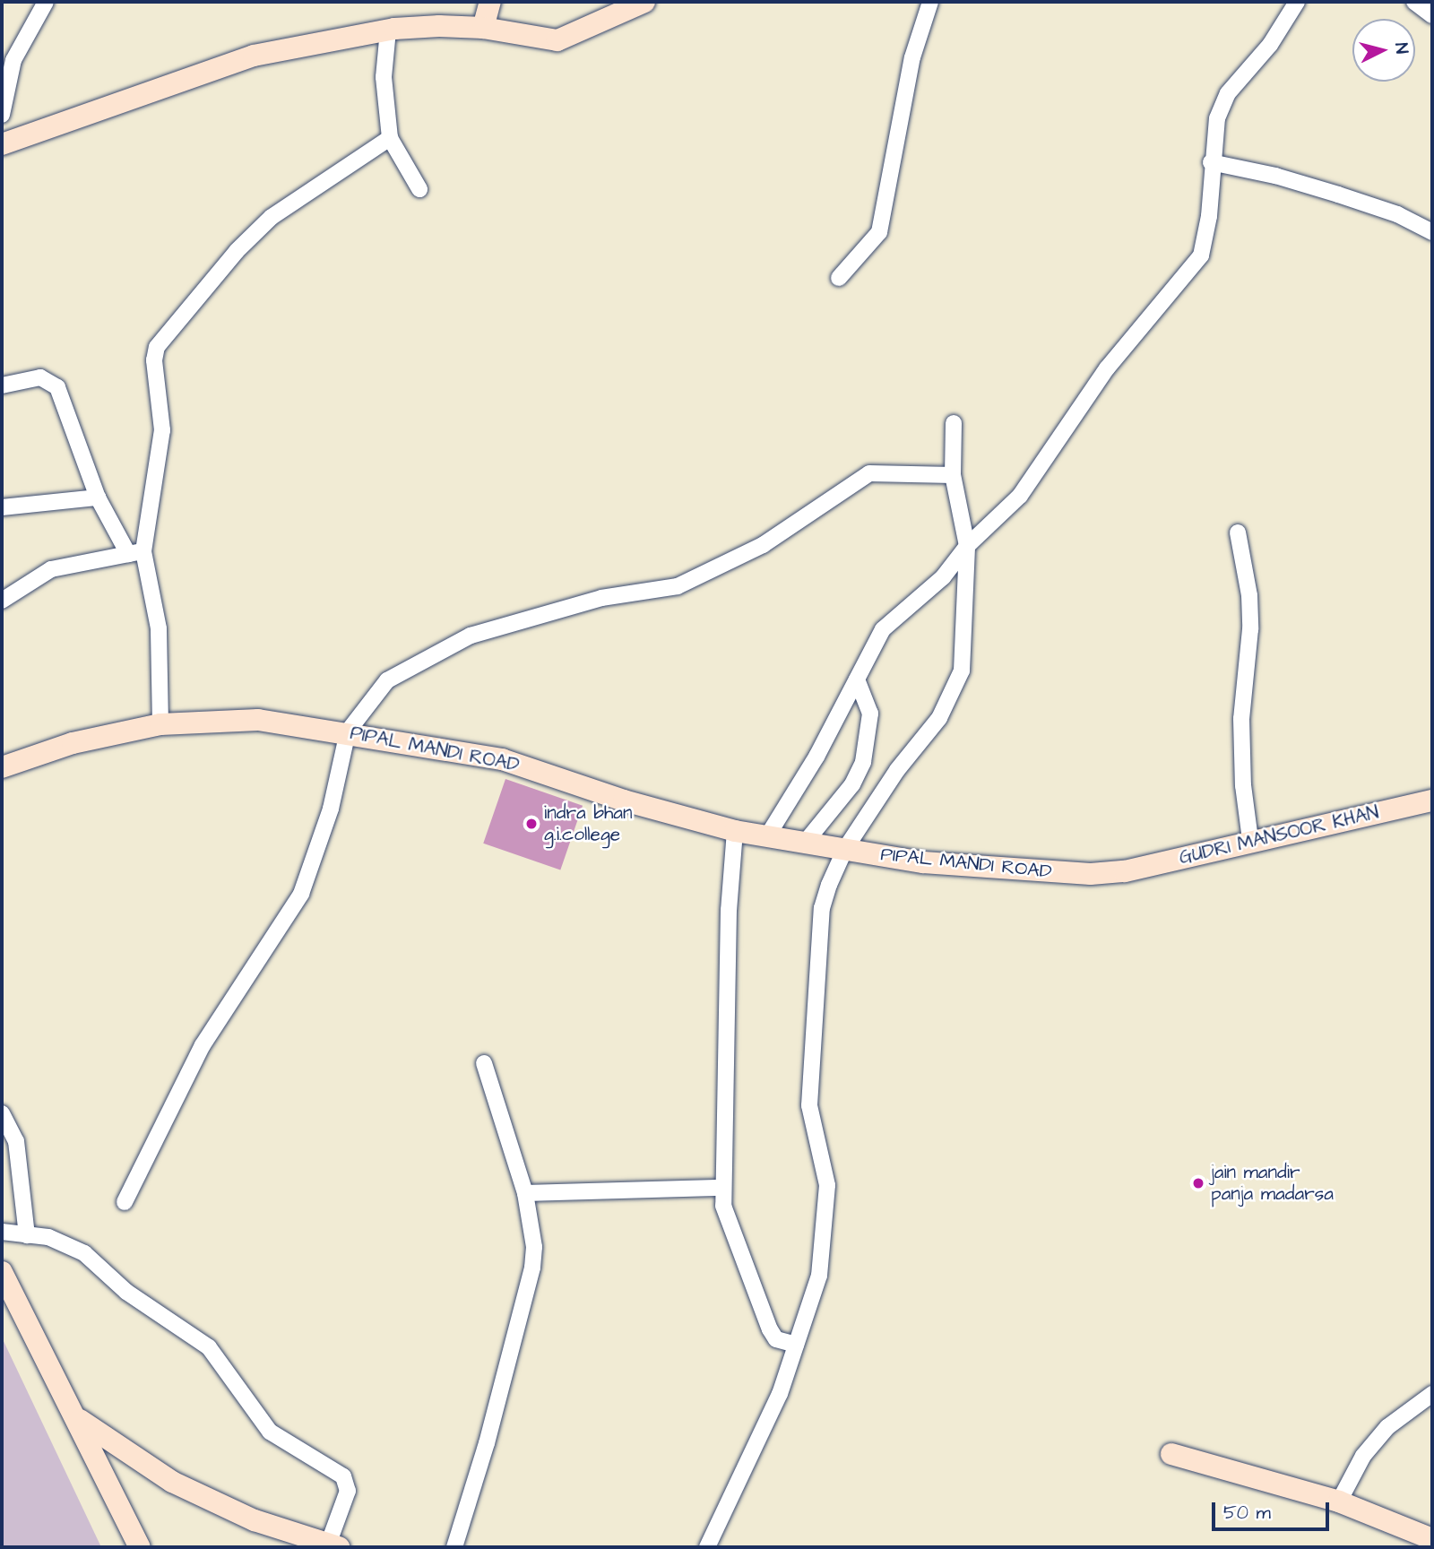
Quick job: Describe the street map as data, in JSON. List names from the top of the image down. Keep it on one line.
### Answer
{"streets":{"street":["PIPAL MANDI ROAD","GUDRI MANSOOR KHAN"]},"crossings":[["PIPAL MANDI ROAD","GUDRI MANSOOR KHAN"]],"places":["indra bhan g.i.college","jain mandir panja madarsa"],"scale_bar":"50 m","north":"right"}
